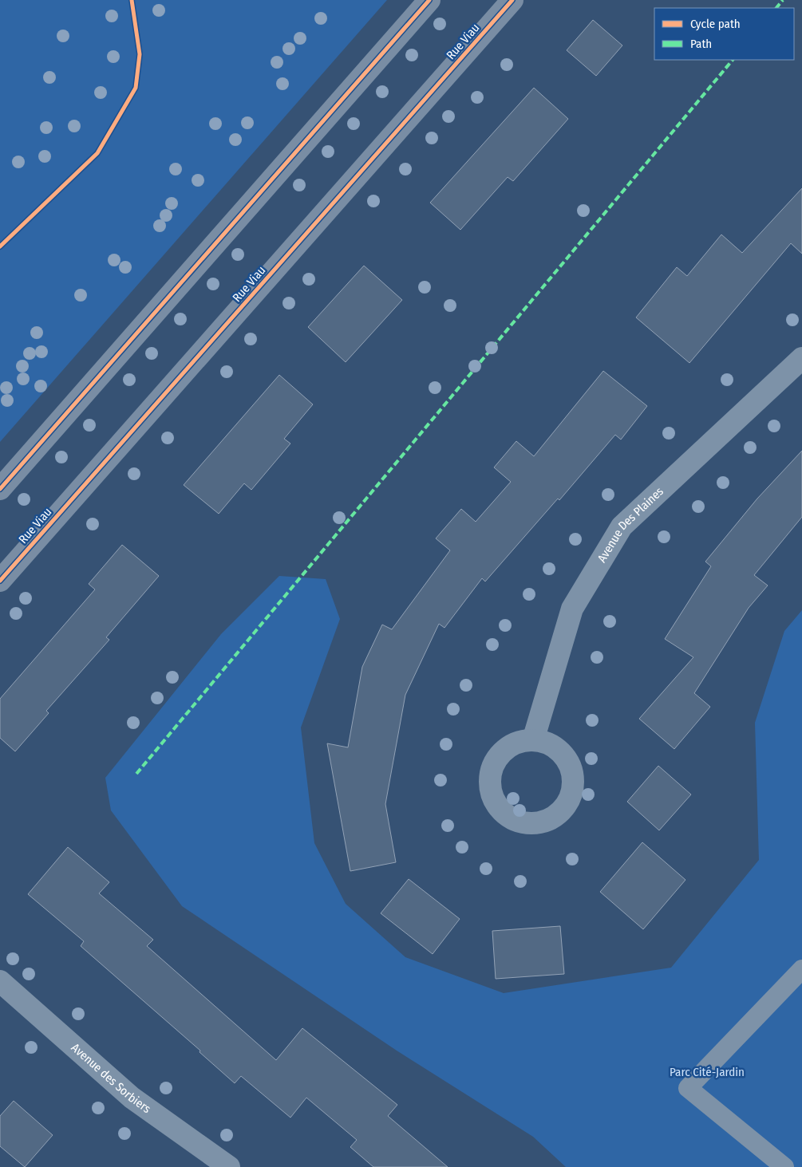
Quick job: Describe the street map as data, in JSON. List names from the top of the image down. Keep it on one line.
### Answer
{"streets":{"main road":["Rue Viau"],"street":["Avenue Des Plaines","Avenue des Sorbiers"]},"parks":["Parc Cité-Jardin"],"legend":["Cycle path","Path"]}
